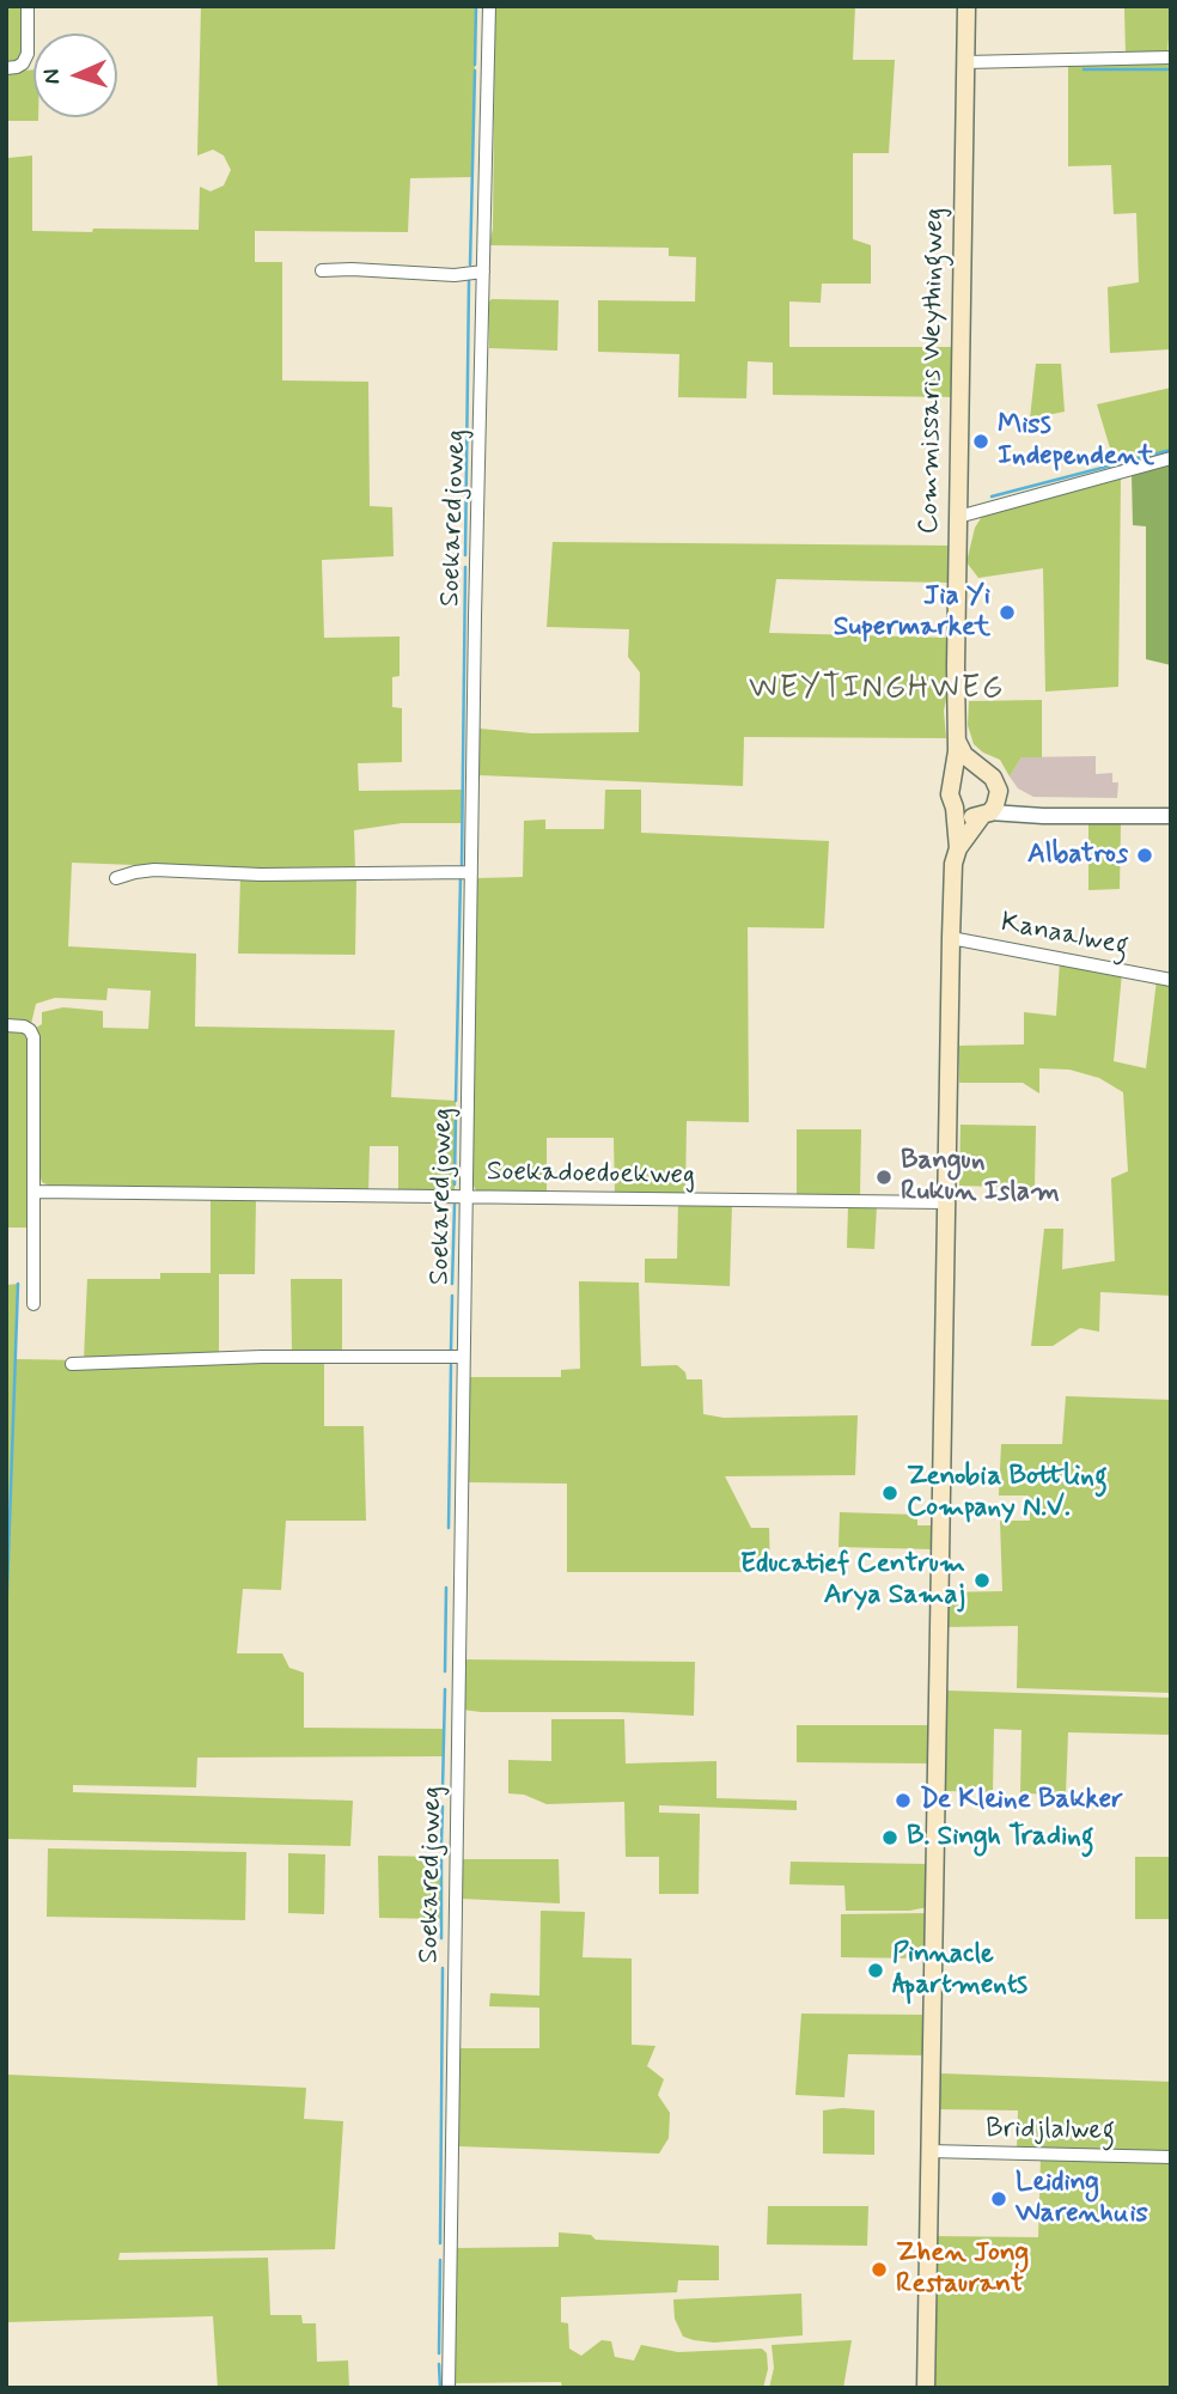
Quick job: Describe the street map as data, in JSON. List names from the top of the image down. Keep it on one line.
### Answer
{"streets":{"main road":["Commissaris Weythingweg"],"street":["Soekaredjoweg","Kanaalweg","Soekadoedoekweg","Bridjlalweg"]},"crossings":[["Soekaredjoweg","Soekadoedoekweg"]],"districts":["WEYTINGHWEG"],"places":["Miss Independent","Jia Yi Supermarket","Albatros","Bangun Rukun Islam","Zenobia Bottling Company N.V.","Educatief Centrum Arya Samaj","De Kleine Bakker","B. Singh Trading","Pinnacle Apartments","Leiding Warenhuis","Zhen Jong Restaurant"],"north":"left"}
